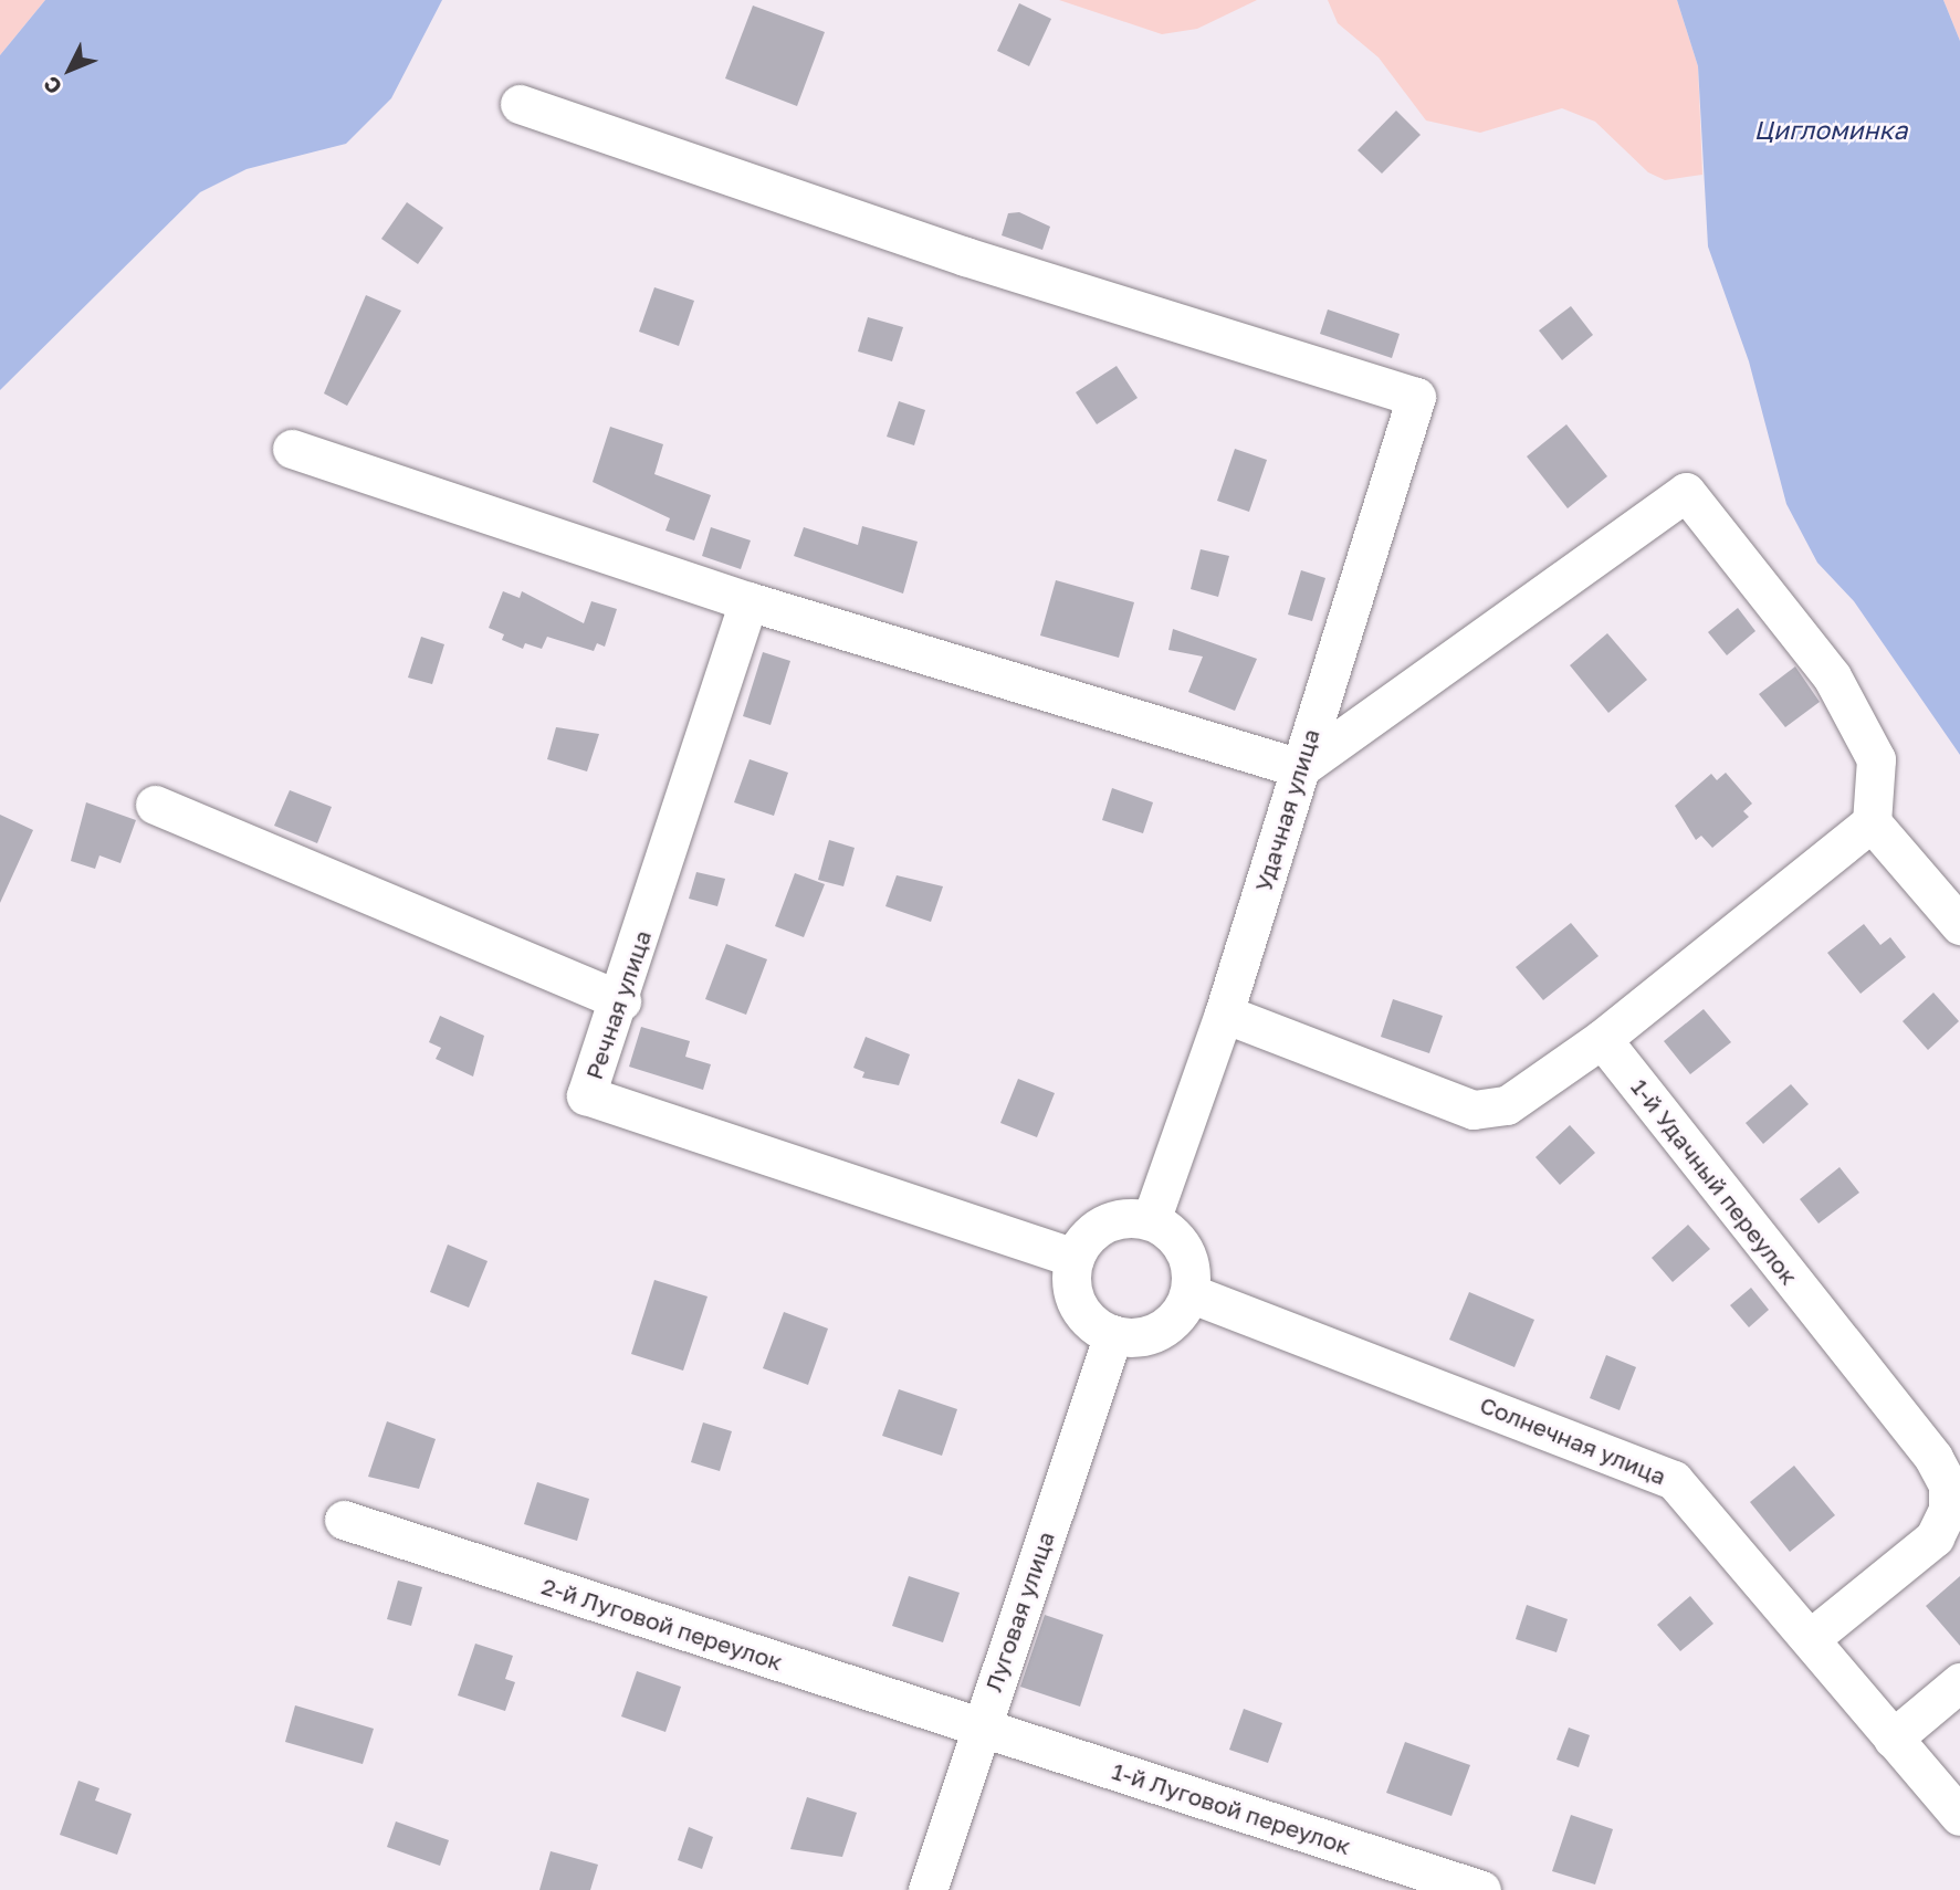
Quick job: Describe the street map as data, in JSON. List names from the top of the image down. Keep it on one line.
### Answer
{"streets":{"street":["Удачная улица","Речная улица","1-й Удачный переулок","Солнечная улица","Луговая улица","2-й Луговой переулок","1-й Луговой переулок"]},"crossings":[["Удачная улица","Речная улица"],["Удачная улица","Солнечная улица"],["Удачная улица","Луговая улица"],["Речная улица","Солнечная улица"],["Речная улица","Луговая улица"],["1-й Удачный переулок","Солнечная улица"],["Солнечная улица","Луговая улица"],["Луговая улица","2-й Луговой переулок"],["Луговая улица","1-й Луговой переулок"],["2-й Луговой переулок","1-й Луговой переулок"]],"water":["Цигломинка"],"north":"bottom left"}
